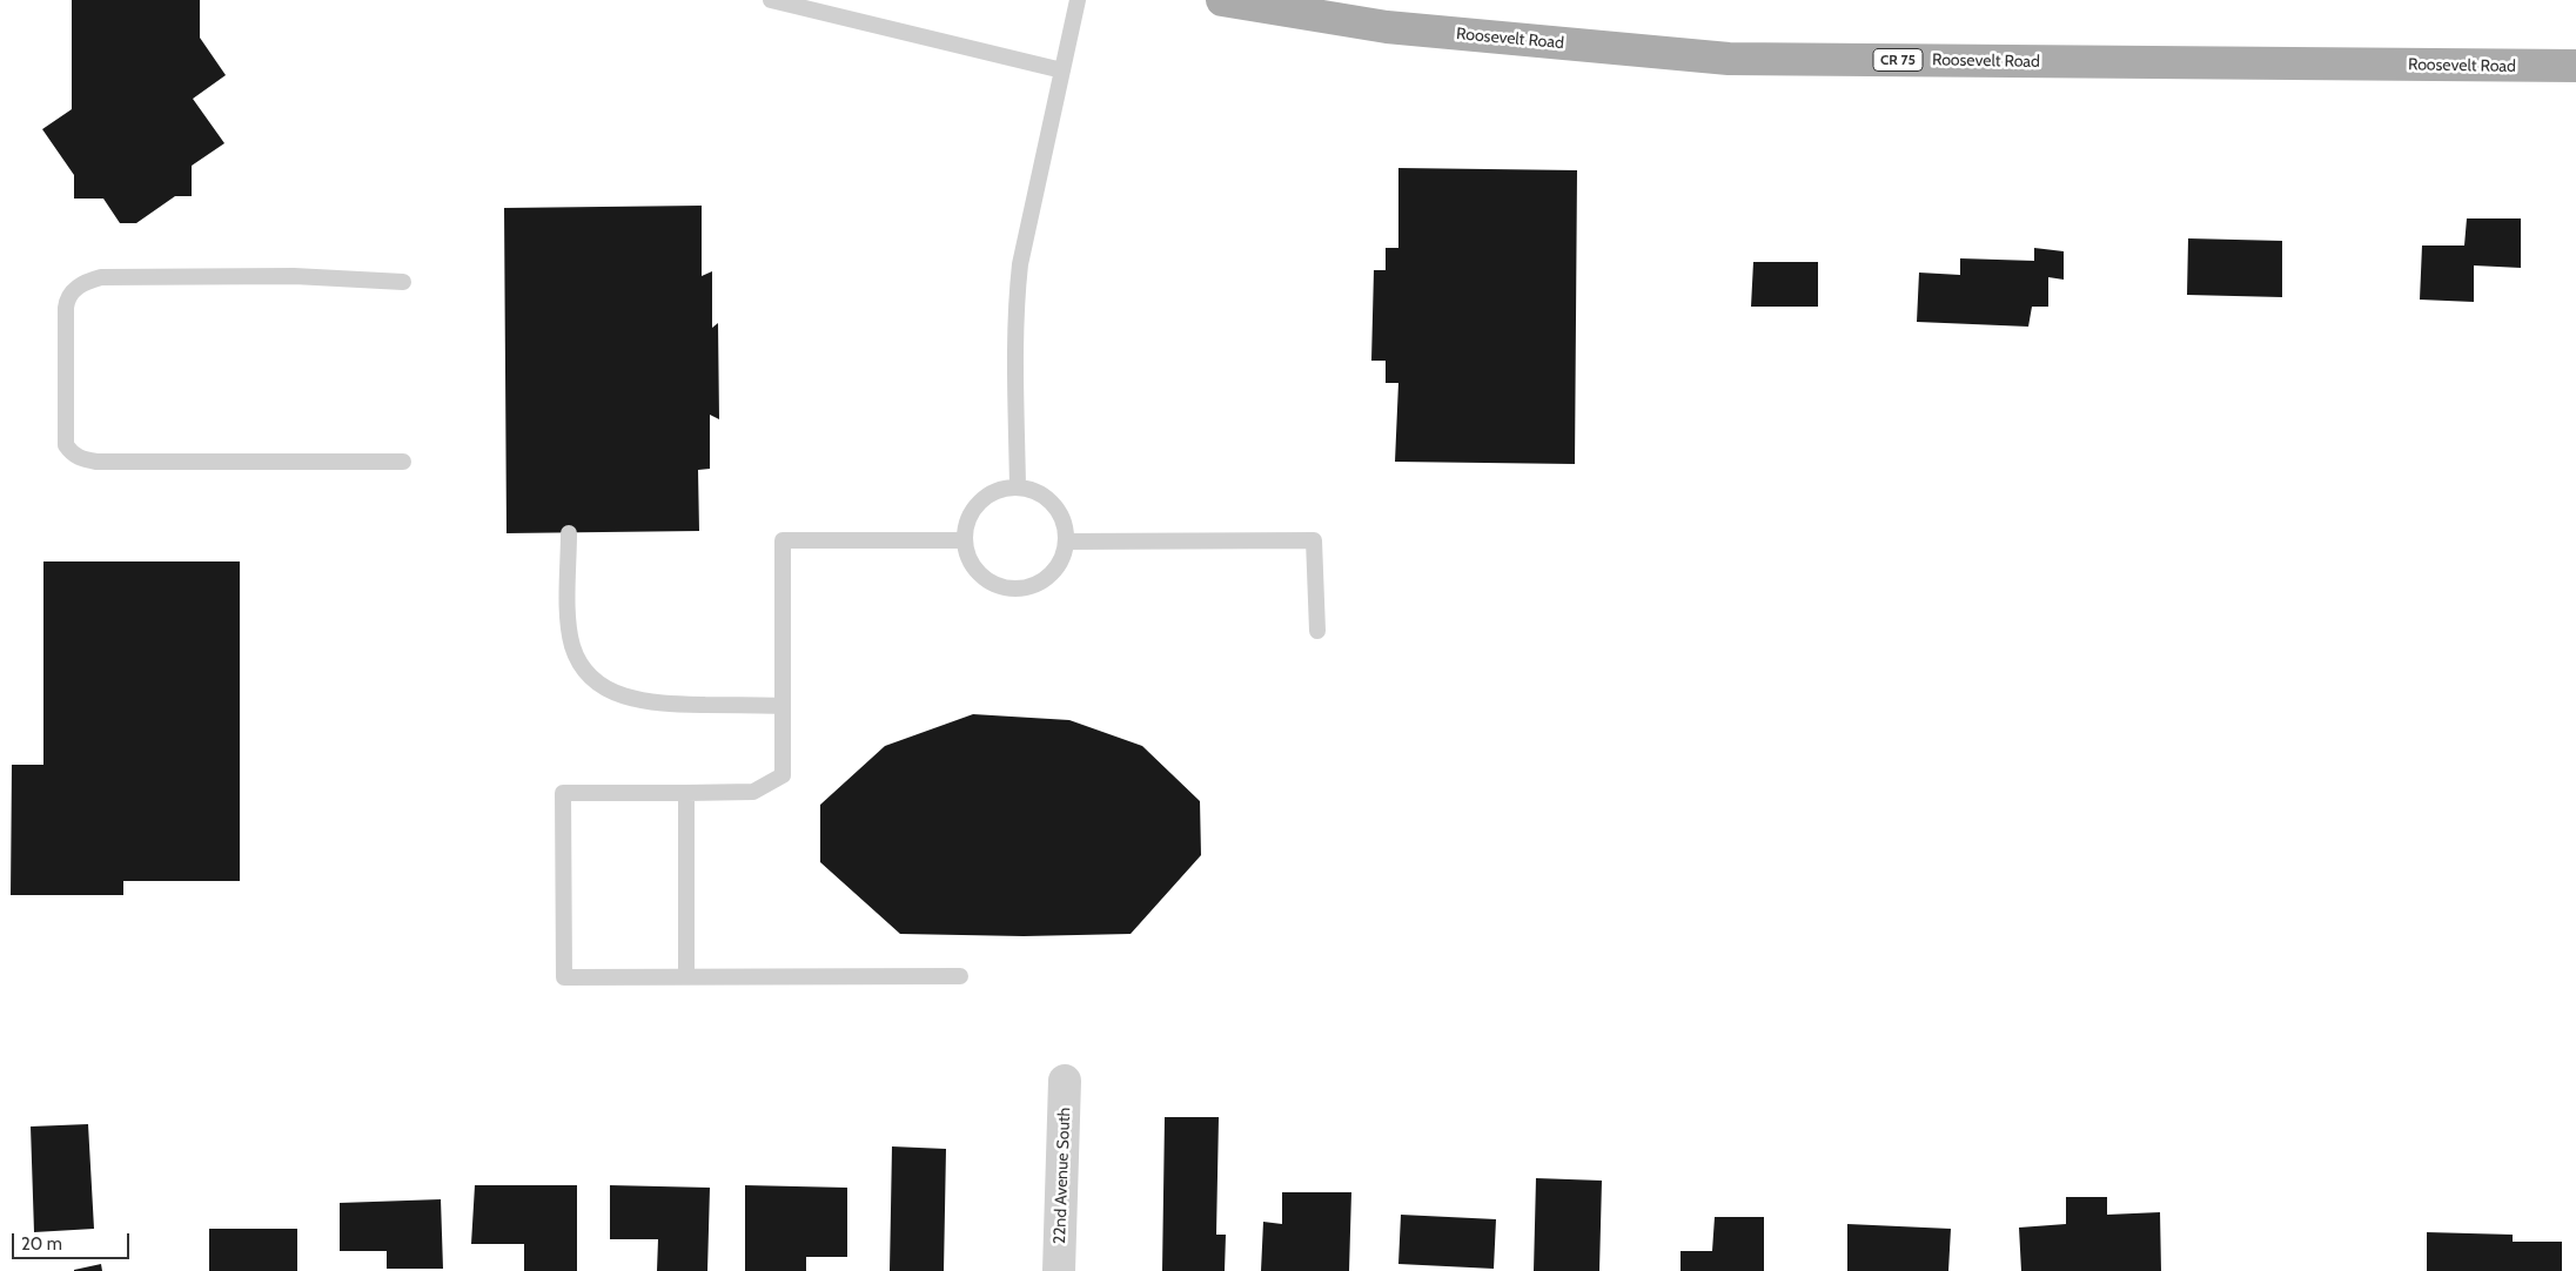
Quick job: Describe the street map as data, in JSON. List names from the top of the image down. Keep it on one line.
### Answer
{"streets":{"main road":["Roosevelt Road","CR 75"],"street":["22nd Avenue South"]},"scale_bar":"20 m"}
